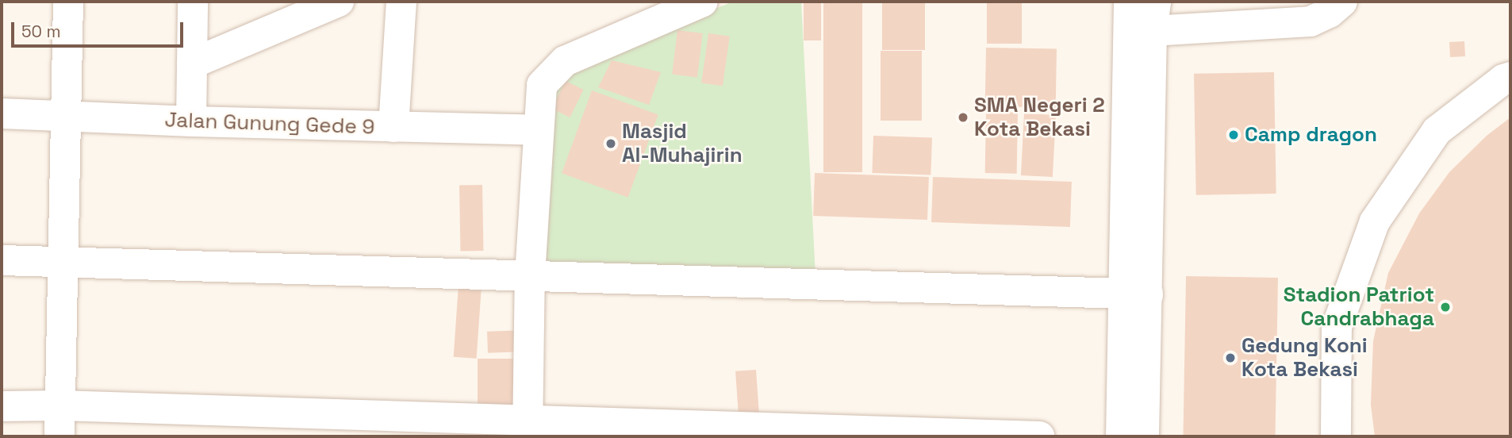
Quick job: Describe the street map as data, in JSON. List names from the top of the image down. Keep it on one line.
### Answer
{"streets":{"street":["Jalan Gunung Gede 9"]},"places":["SMA Negeri 2 Kota Bekasi","Camp dragon","Masjid Al-Muhajirin","Stadion Patriot Candrabhaga","Gedung Koni Kota Bekasi"],"scale_bar":"50 m"}
